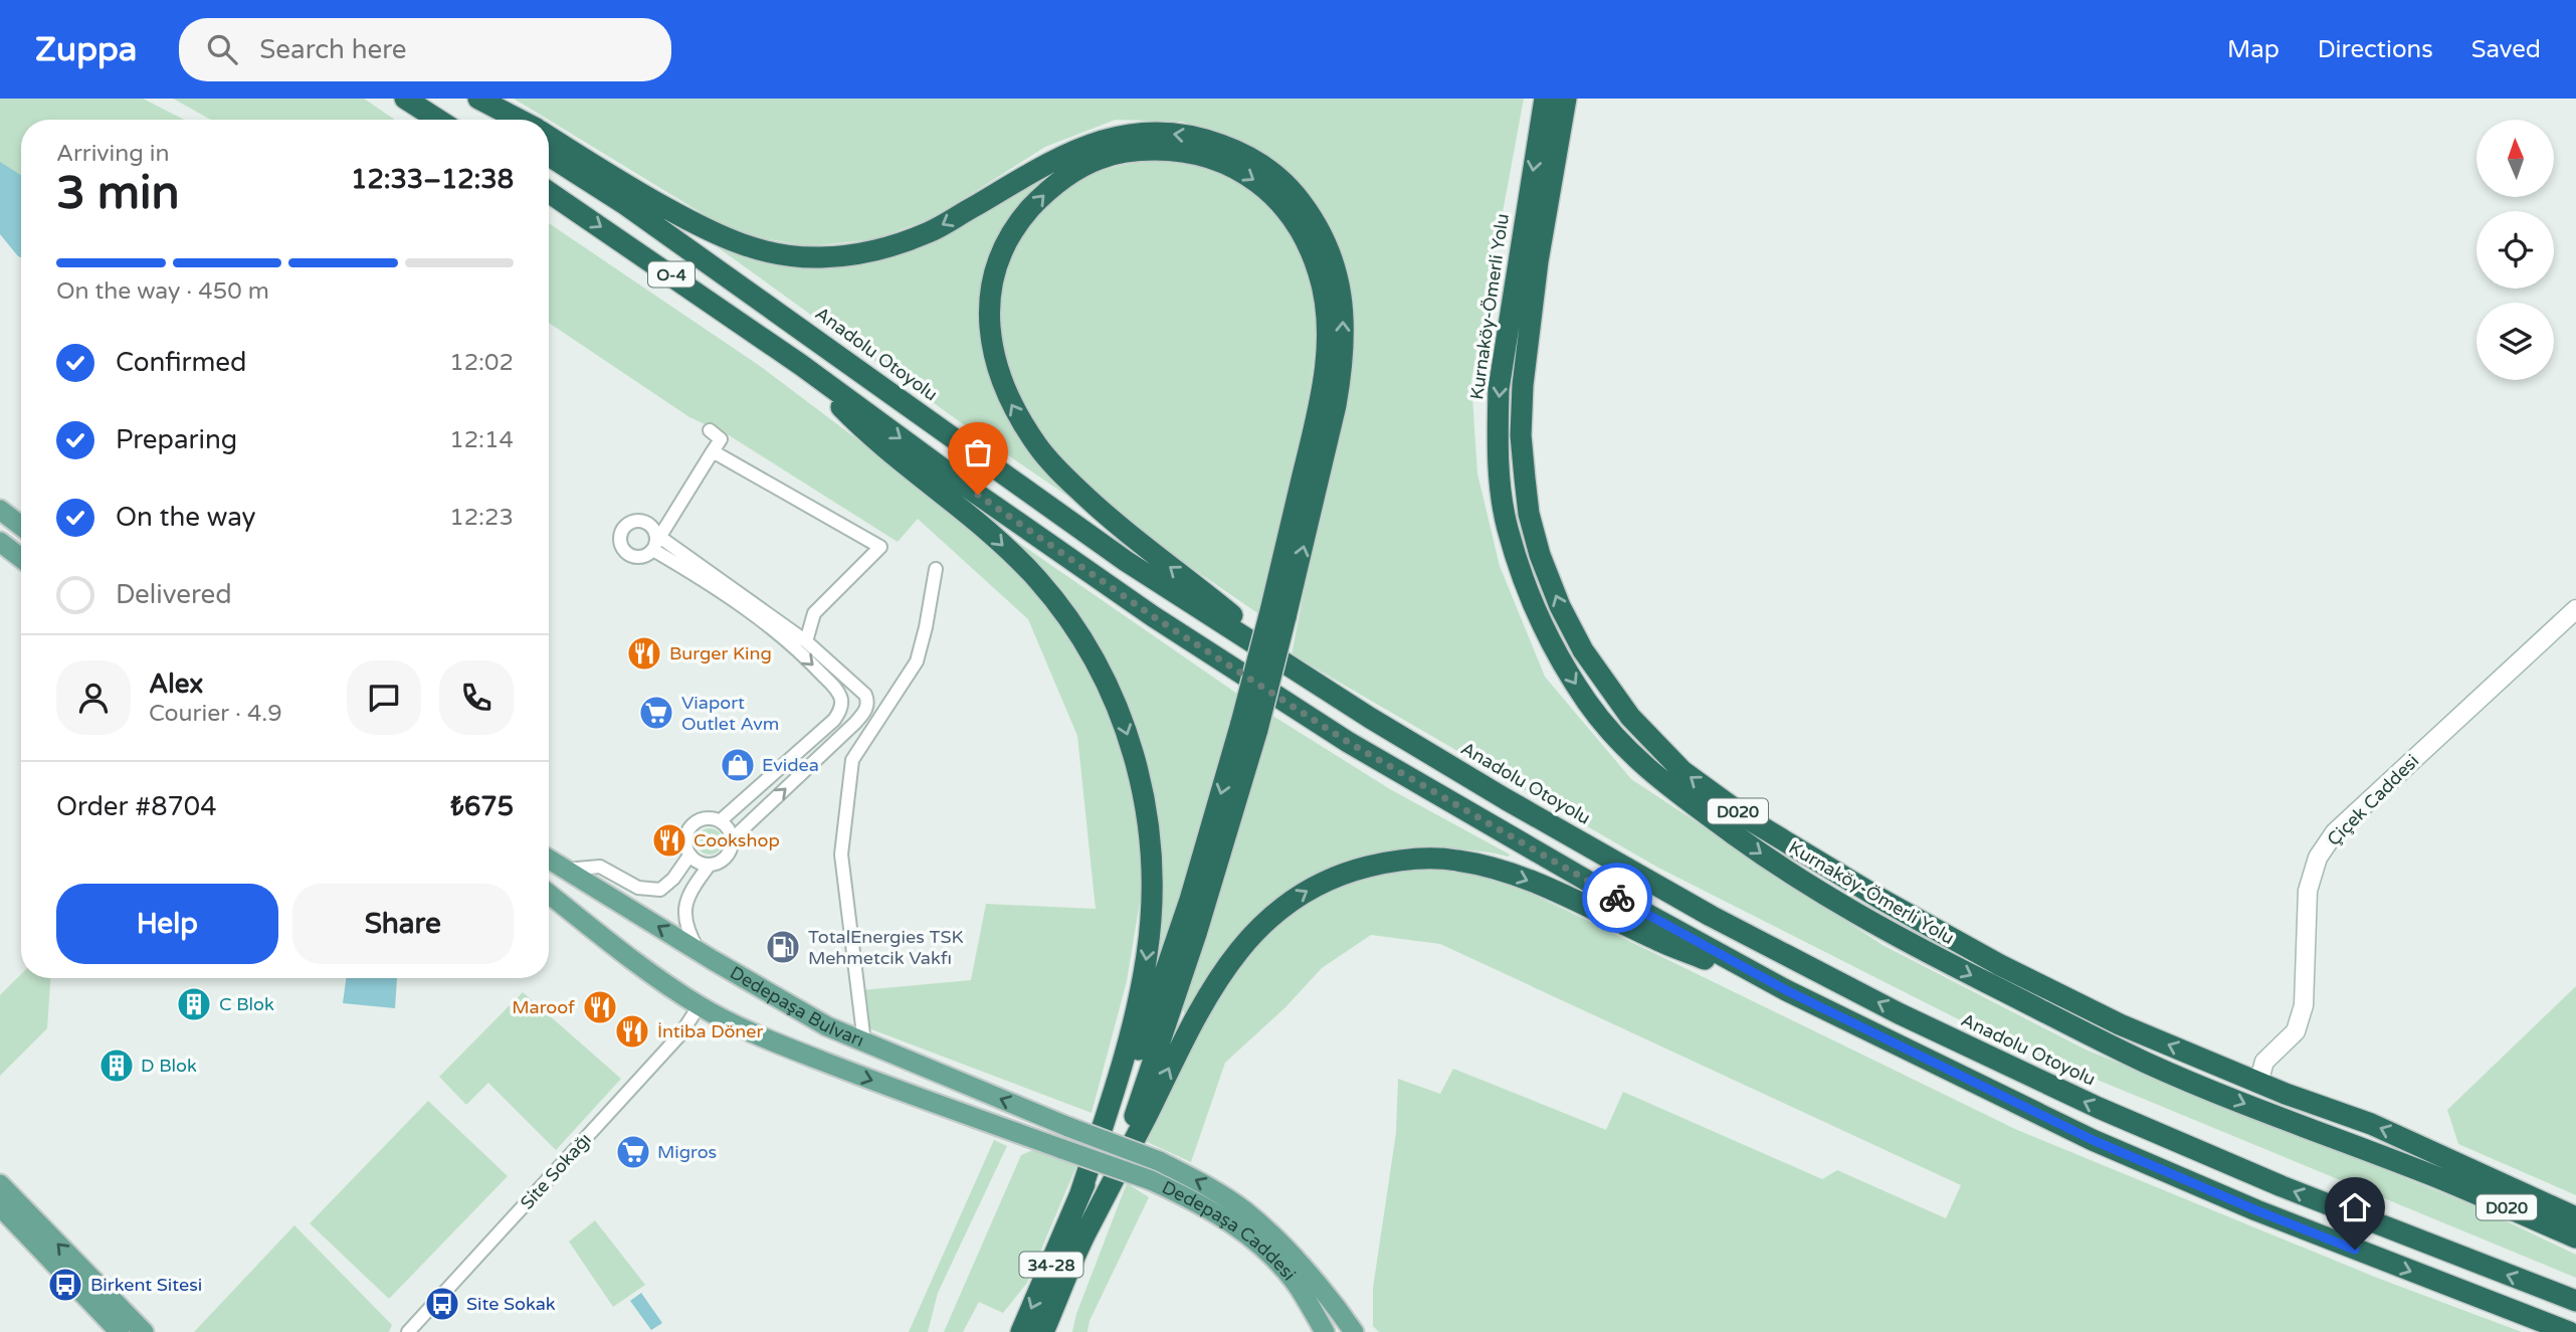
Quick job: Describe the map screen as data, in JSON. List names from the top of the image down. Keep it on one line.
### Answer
{"streets":{"highway":["O-4","Kurnaköy-Ömerli Yolu","Anadolu Otoyolu","D020","34-28"],"main road":["Dedepaşa Bulvarı","Dedepaşa Caddesi"],"street":["Çiçek Caddesi","Site Sokağı"]},"crossings":[["Kurnaköy-Ömerli Yolu","Çiçek Caddesi"],["Kurnaköy-Ömerli Yolu","D020"],["Dedepaşa Bulvarı","Site Sokağı"],["Dedepaşa Bulvarı","Dedepaşa Caddesi"]],"places":{"restaurant":["Burger King","Cookshop","Maroof","İntiba Döner"],"supermarket":["Viaport Outlet Avm","Migros"],"shop":["Evidea"],"fuel station":["TotalEnergies TSK Mehmetcik Vakfı"],"building":["C Blok","D Blok"],"bus stop":["Birkent Sitesi","Site Sokak"]},"north":"top","page":{"header":"Zuppa","search":"Search here","nav":["Map","Directions","Saved"],"heading":["3 min","Arriving in","12:33–12:38"],"panel":["Alex","Courier · 4.9","Order #8704","₺675"],"bar":"On the way · 450 m","list":[["Confirmed","12:02"],["Preparing","12:14"],["On the way","12:23"],"Delivered"],"buttons":["Help","Share"]}}
